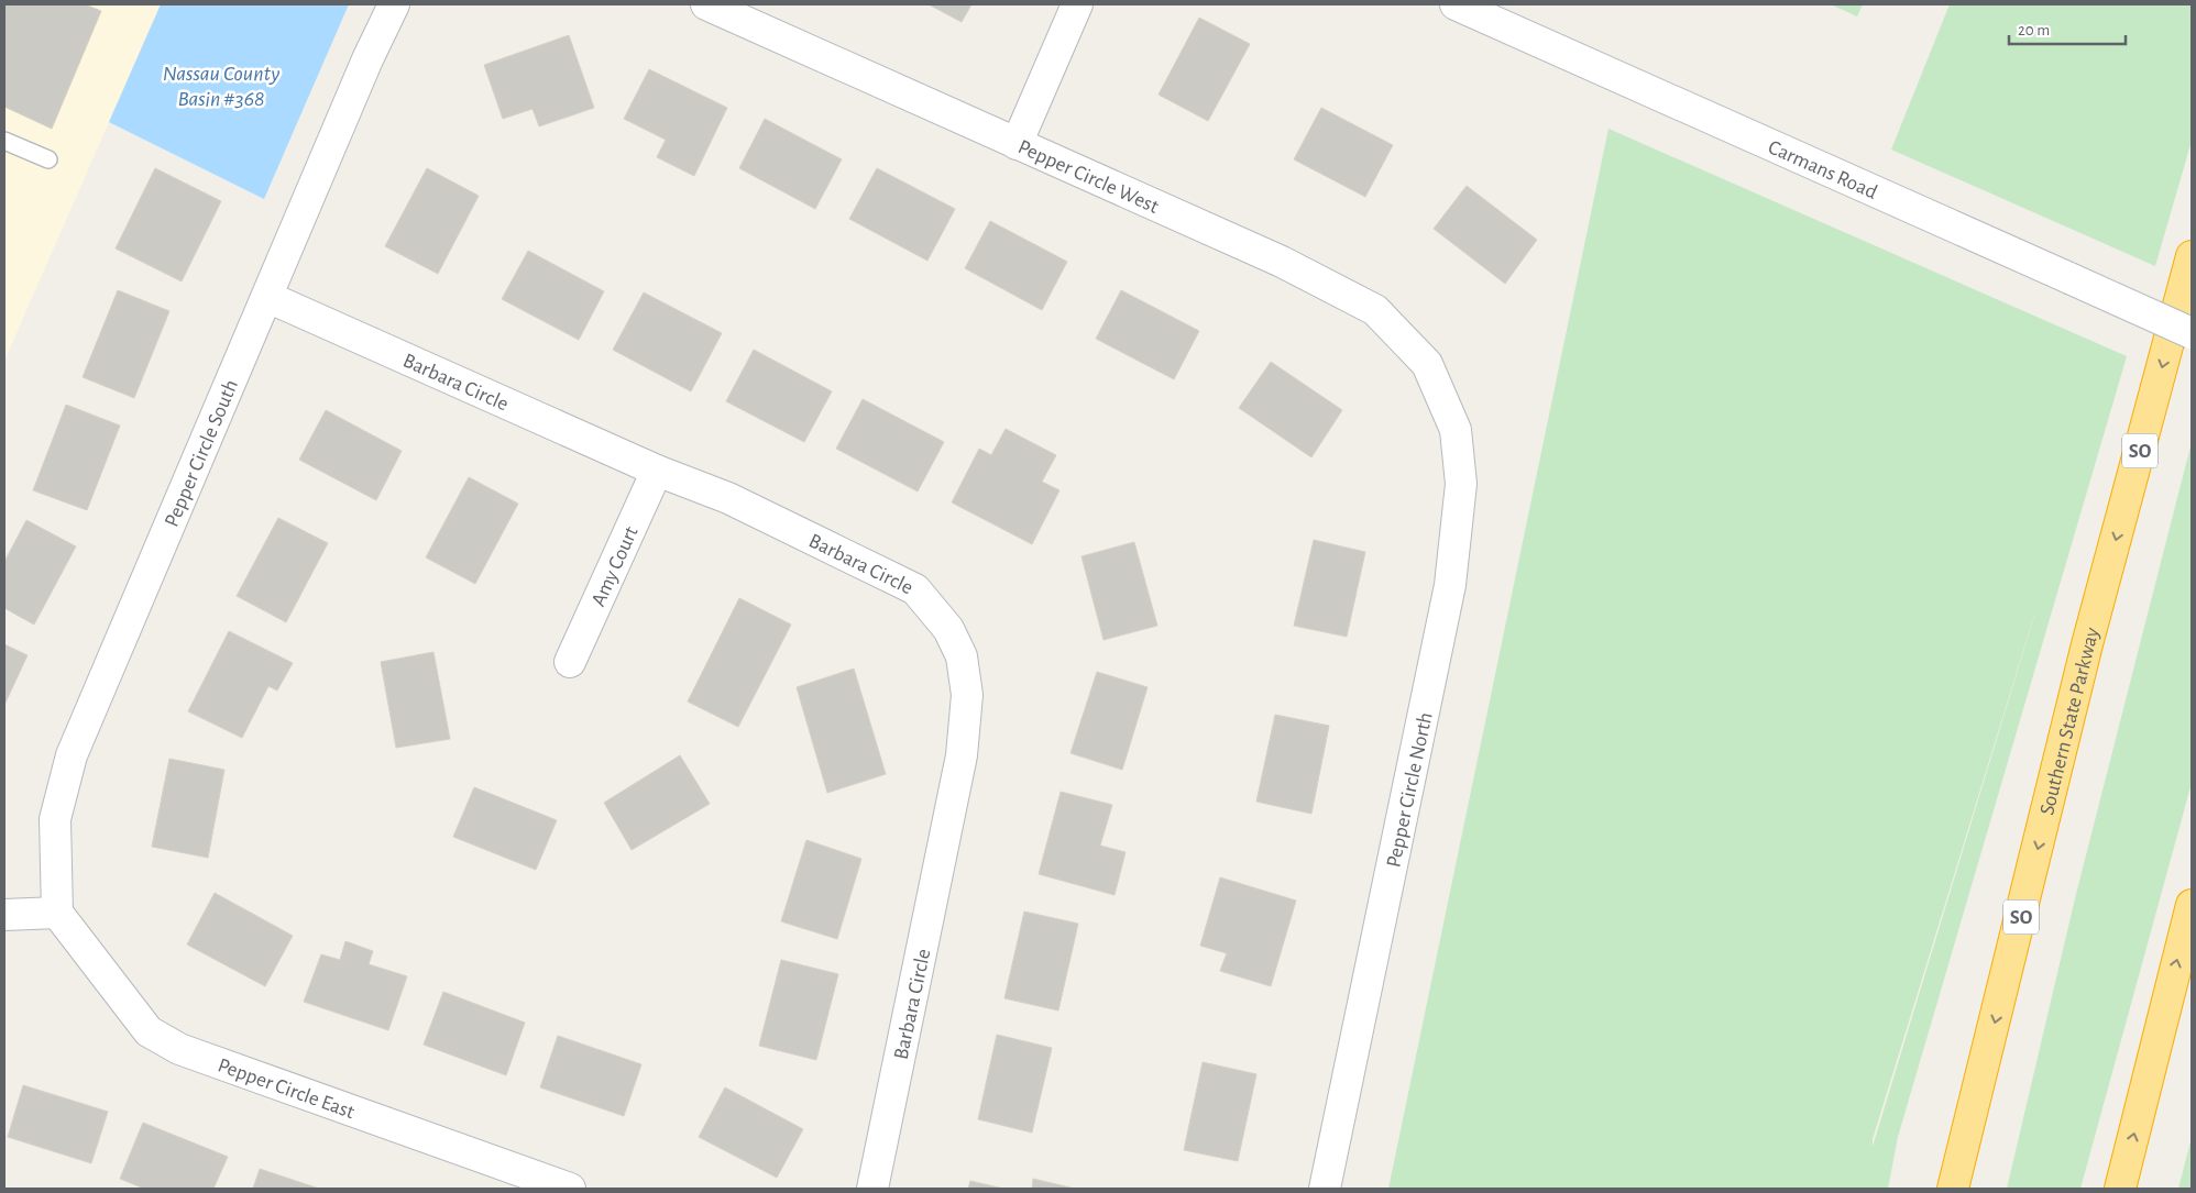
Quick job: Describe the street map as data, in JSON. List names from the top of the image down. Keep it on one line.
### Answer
{"streets":{"highway":["SO","Southern State Parkway"],"street":["Carmans Road","Pepper Circle West","Barbara Circle","Pepper Circle South","Amy Court","Pepper Circle North","Pepper Circle East"]},"crossings":[["Pepper Circle West","Pepper Circle North"],["Barbara Circle","Pepper Circle South"],["Barbara Circle","Amy Court"],["Pepper Circle South","Pepper Circle East"]],"water":["Nassau County Basin #368"],"scale_bar":"20 m"}
